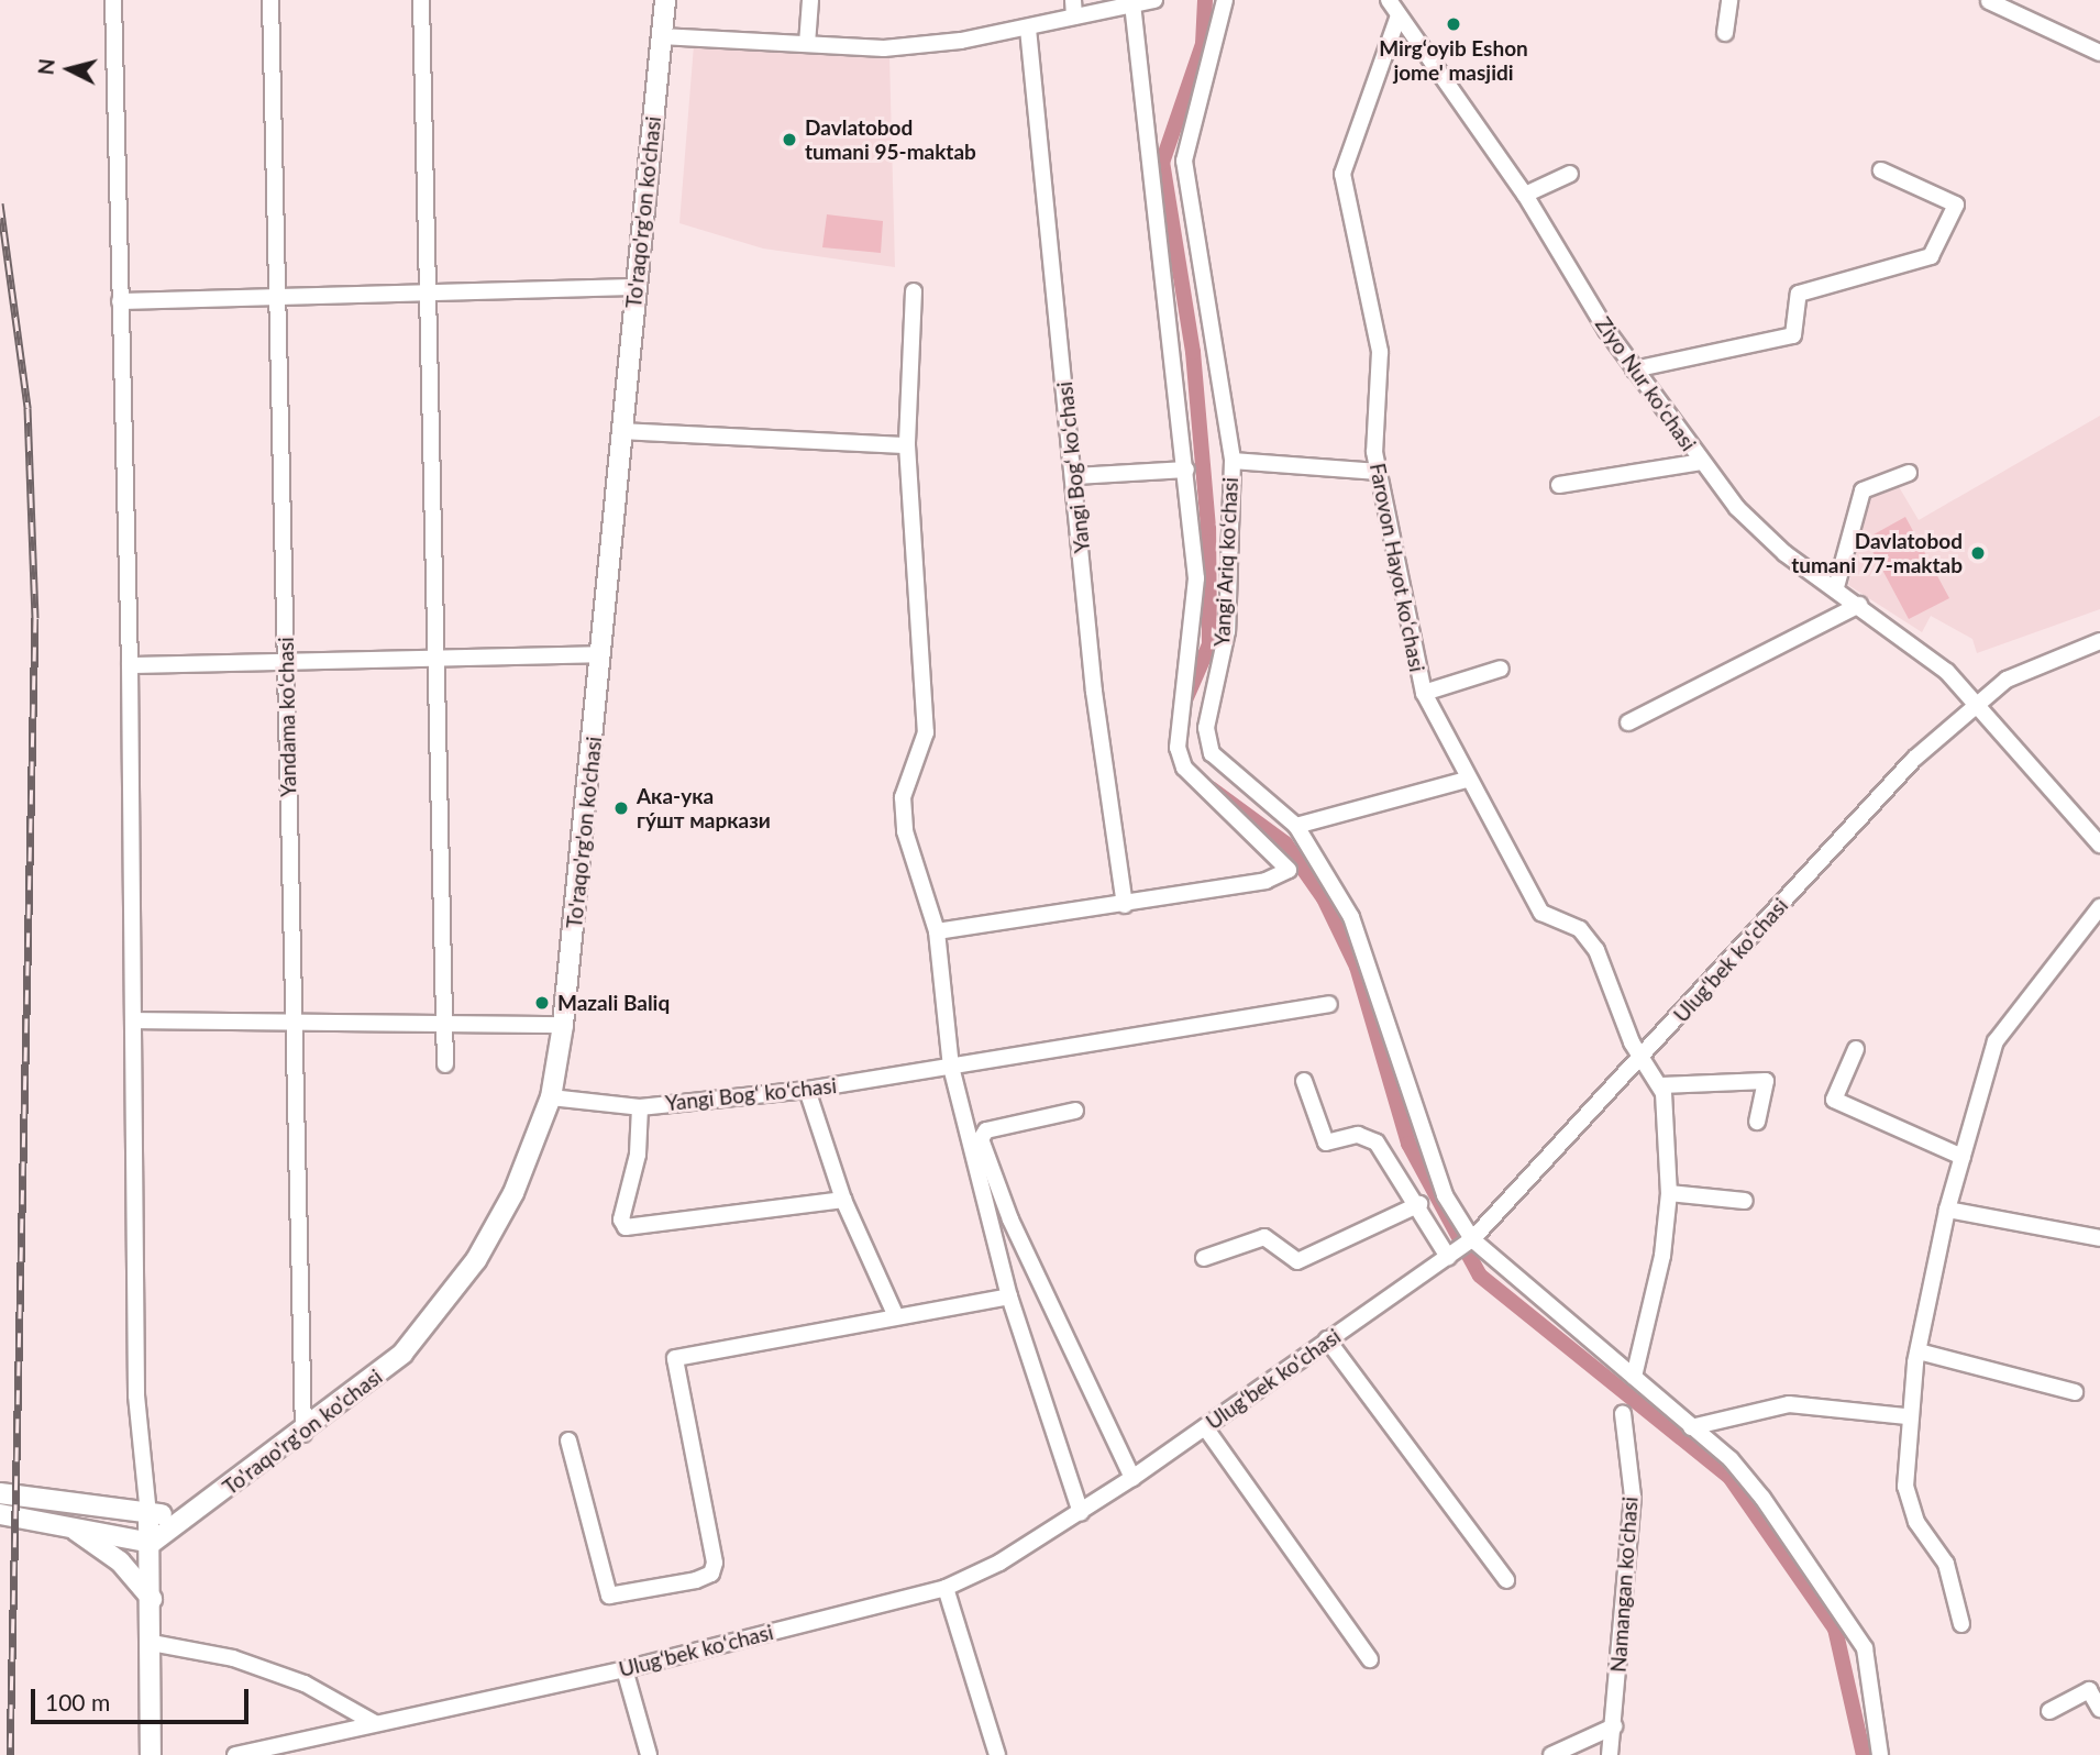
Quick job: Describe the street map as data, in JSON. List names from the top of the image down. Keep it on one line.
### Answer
{"streets":{"main road":["To'raqo'rg'on ko'chasi"],"street":["Ziyo Nur koʻchasi","Yangi Bogʻ koʻchasi","Yangi Ariq koʻchasi","Farovon Hayot koʻchasi","Yandama koʻchasi","Ulugʻbek koʻchasi","Namangan koʻchasi"]},"crossings":[["To'raqo'rg'on ko'chasi","Yangi Bogʻ koʻchasi"],["To'raqo'rg'on ko'chasi","Yandama koʻchasi"],["Ziyo Nur koʻchasi","Farovon Hayot koʻchasi"],["Ziyo Nur koʻchasi","Ulugʻbek koʻchasi"],["Yangi Ariq koʻchasi","Ulugʻbek koʻchasi"],["Farovon Hayot koʻchasi","Ulugʻbek koʻchasi"]],"places":["Mirg‘oyib Eshon jome' masjidi","Davlatobod tumani 95-maktab","Davlatobod tumani 77-maktab","Ака-ука гу́шт маркази","Mazali Baliq"],"scale_bar":"100 m","north":"left"}
